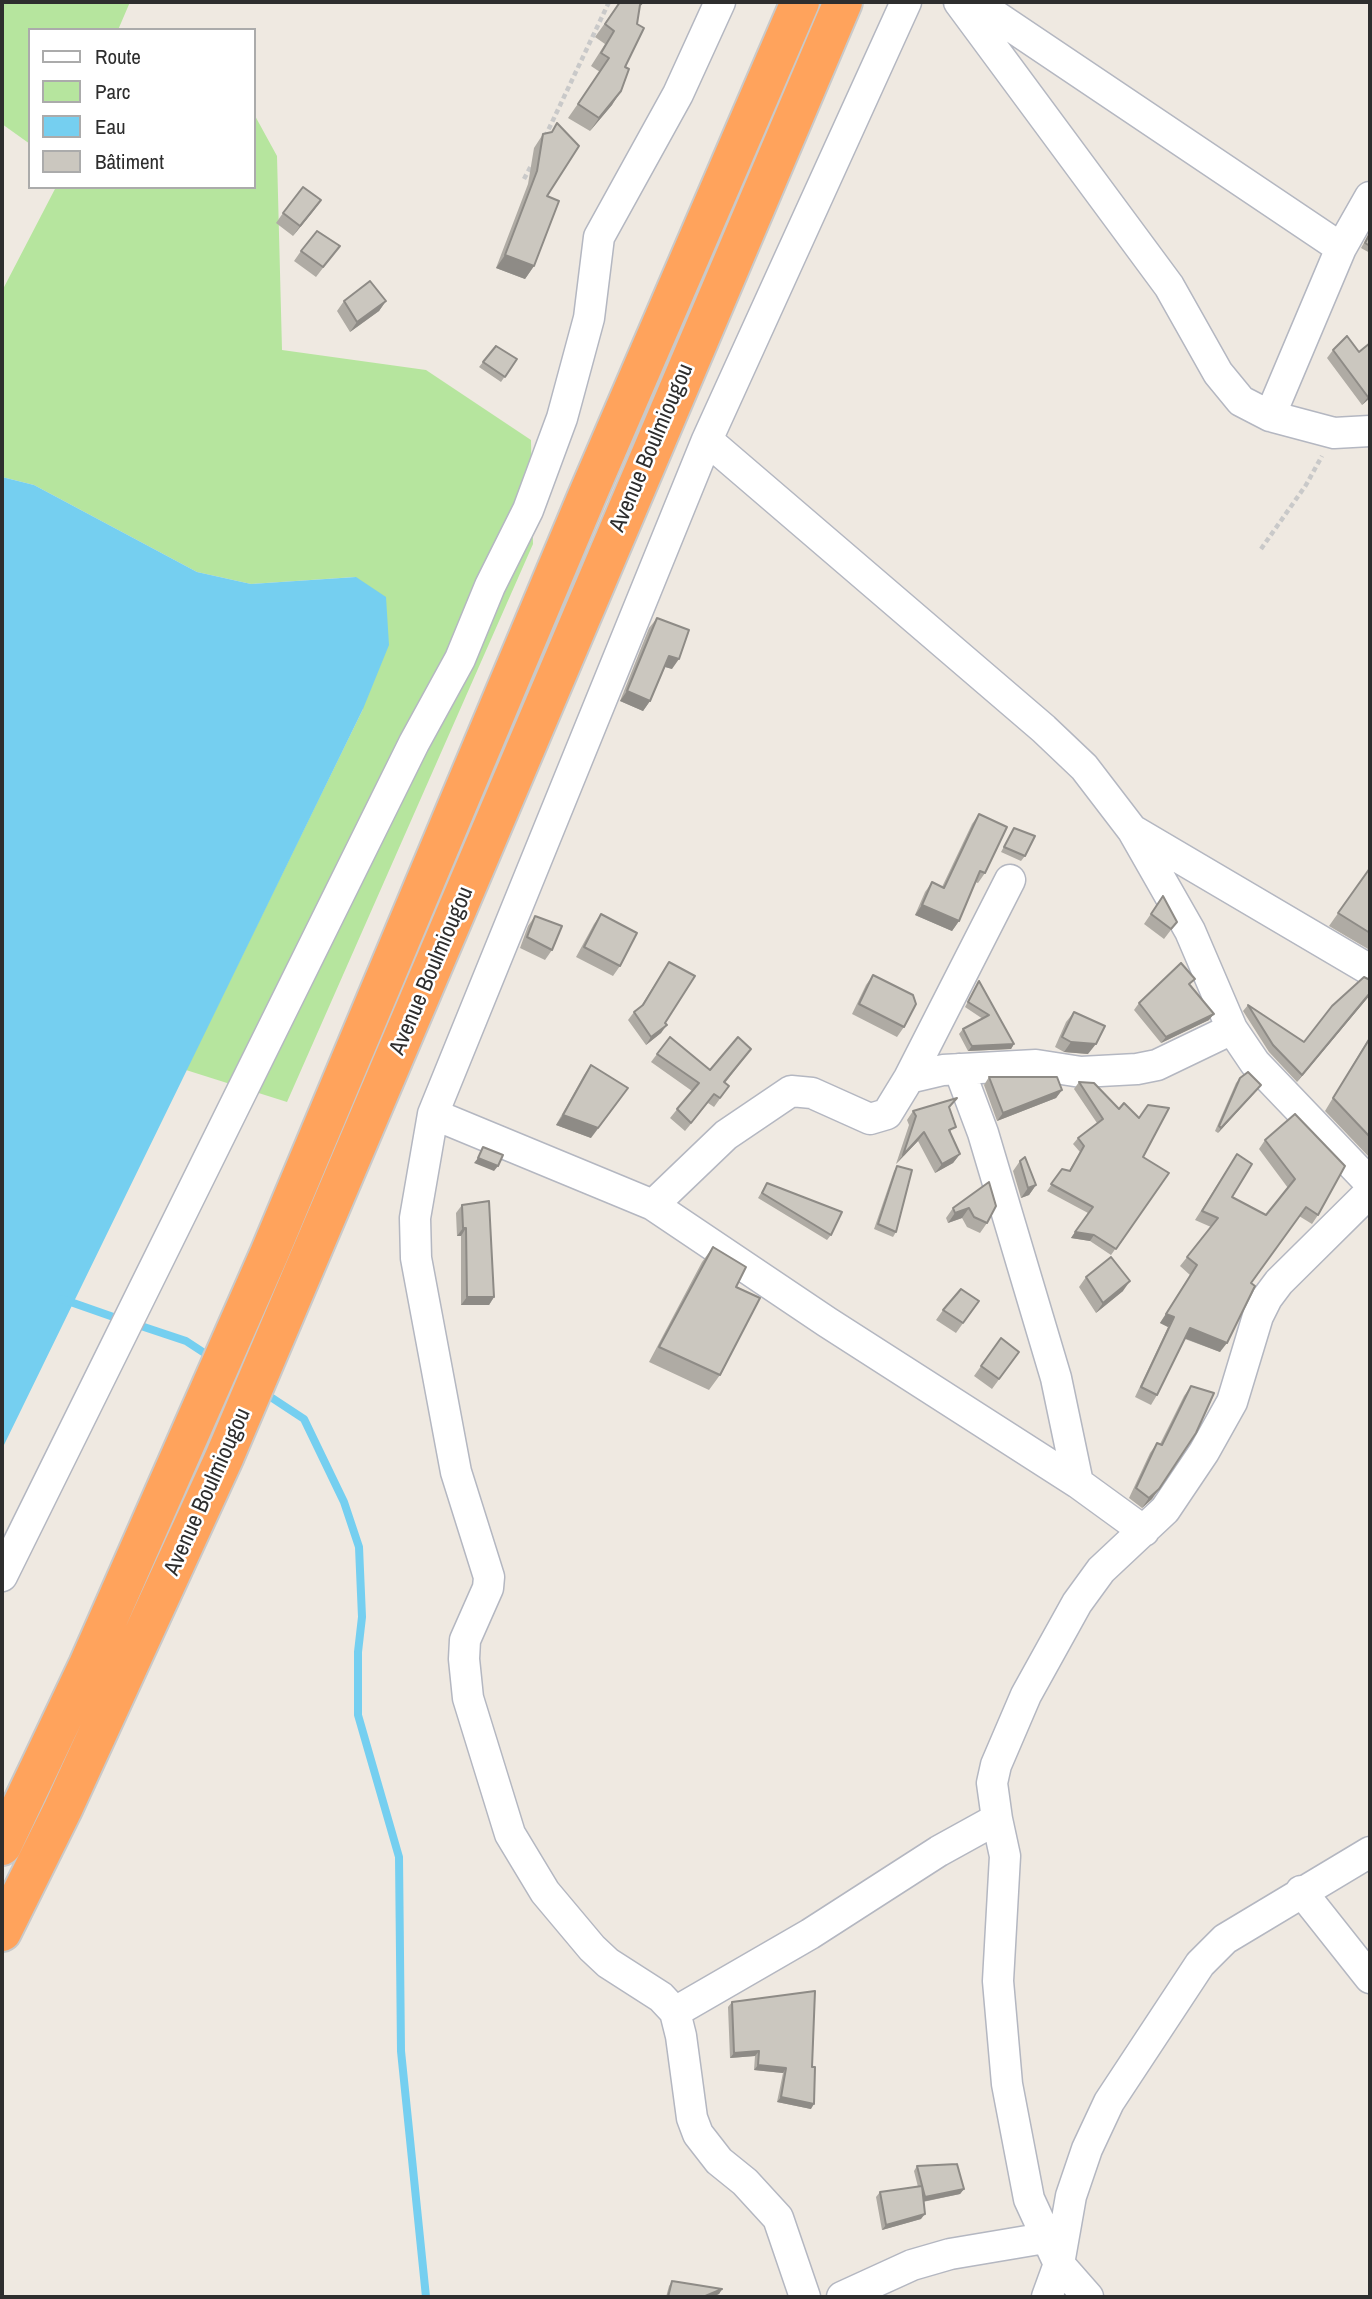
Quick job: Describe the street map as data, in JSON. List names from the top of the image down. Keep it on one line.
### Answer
{"streets":{"highway":["Avenue Boulmiougou"]},"legend":["Route","Parc","Eau","Bâtiment"]}
